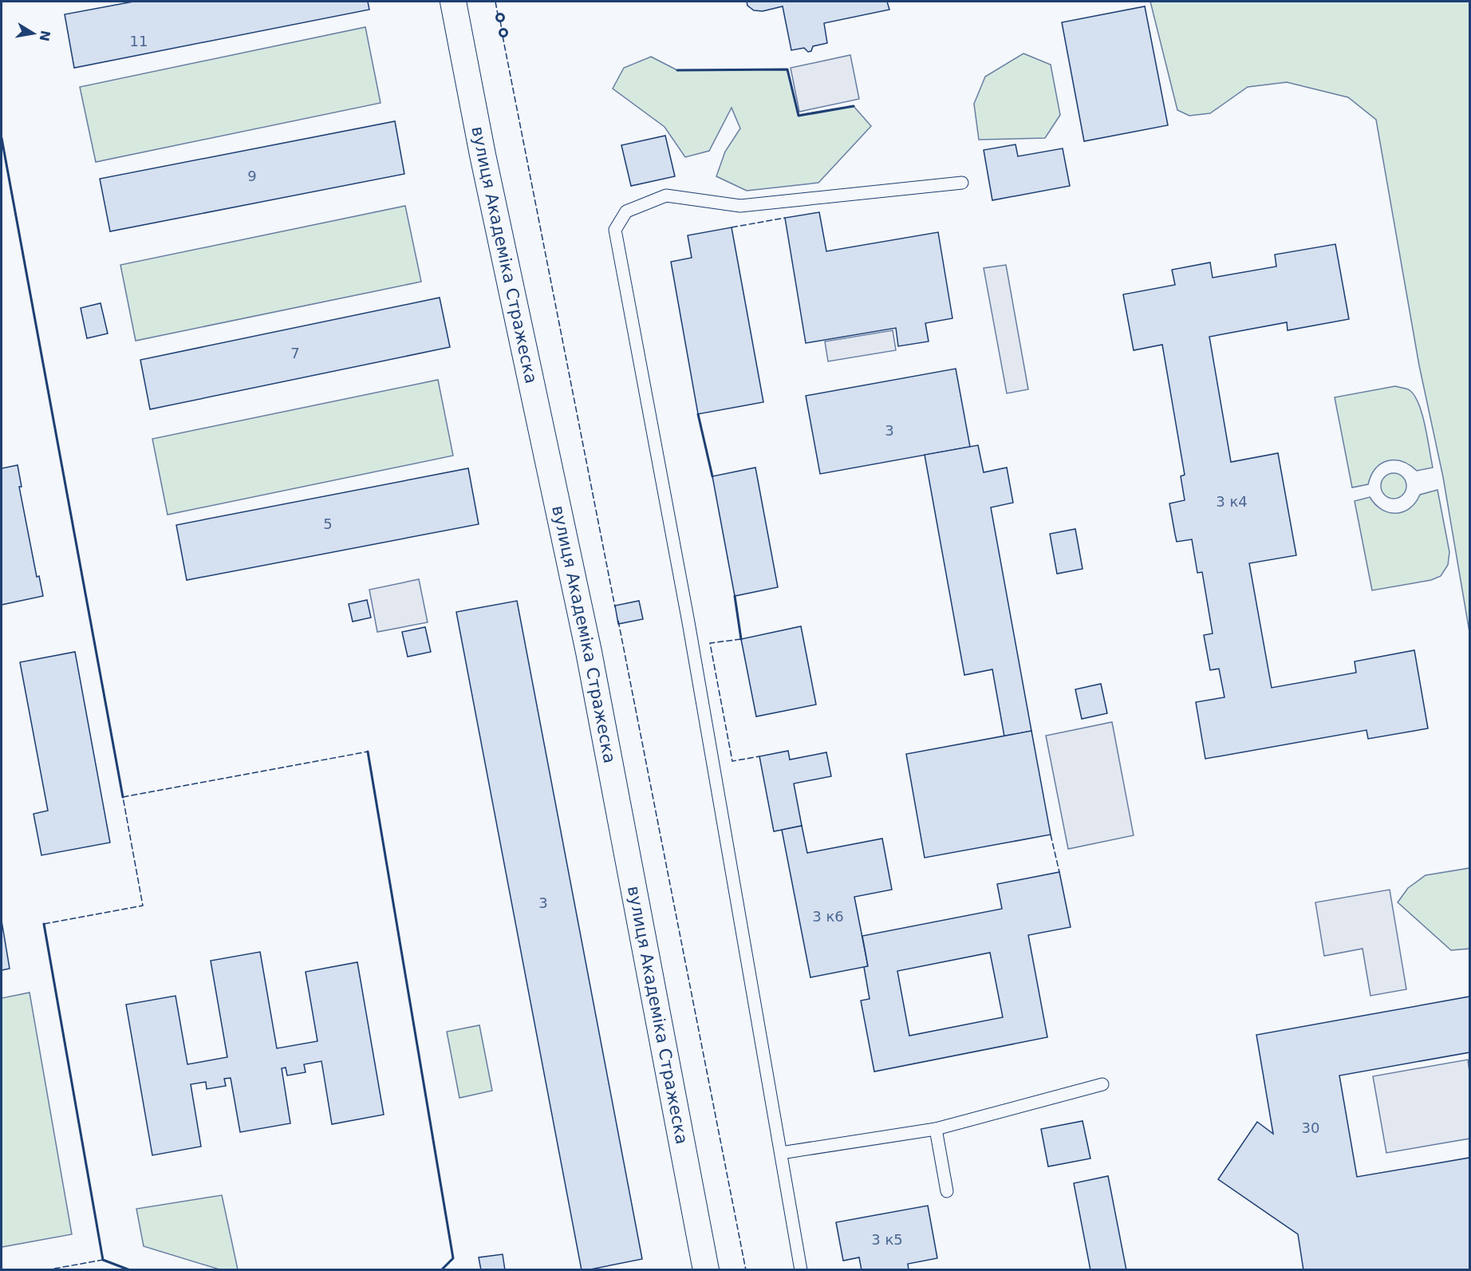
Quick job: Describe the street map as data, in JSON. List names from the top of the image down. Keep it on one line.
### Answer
{"streets":{"street":["вулиця Академіка Стражеска"]},"house_numbers":["11","9","7","3","3 к4","5","3","3 к6","30","3 к5"],"north":"right"}
